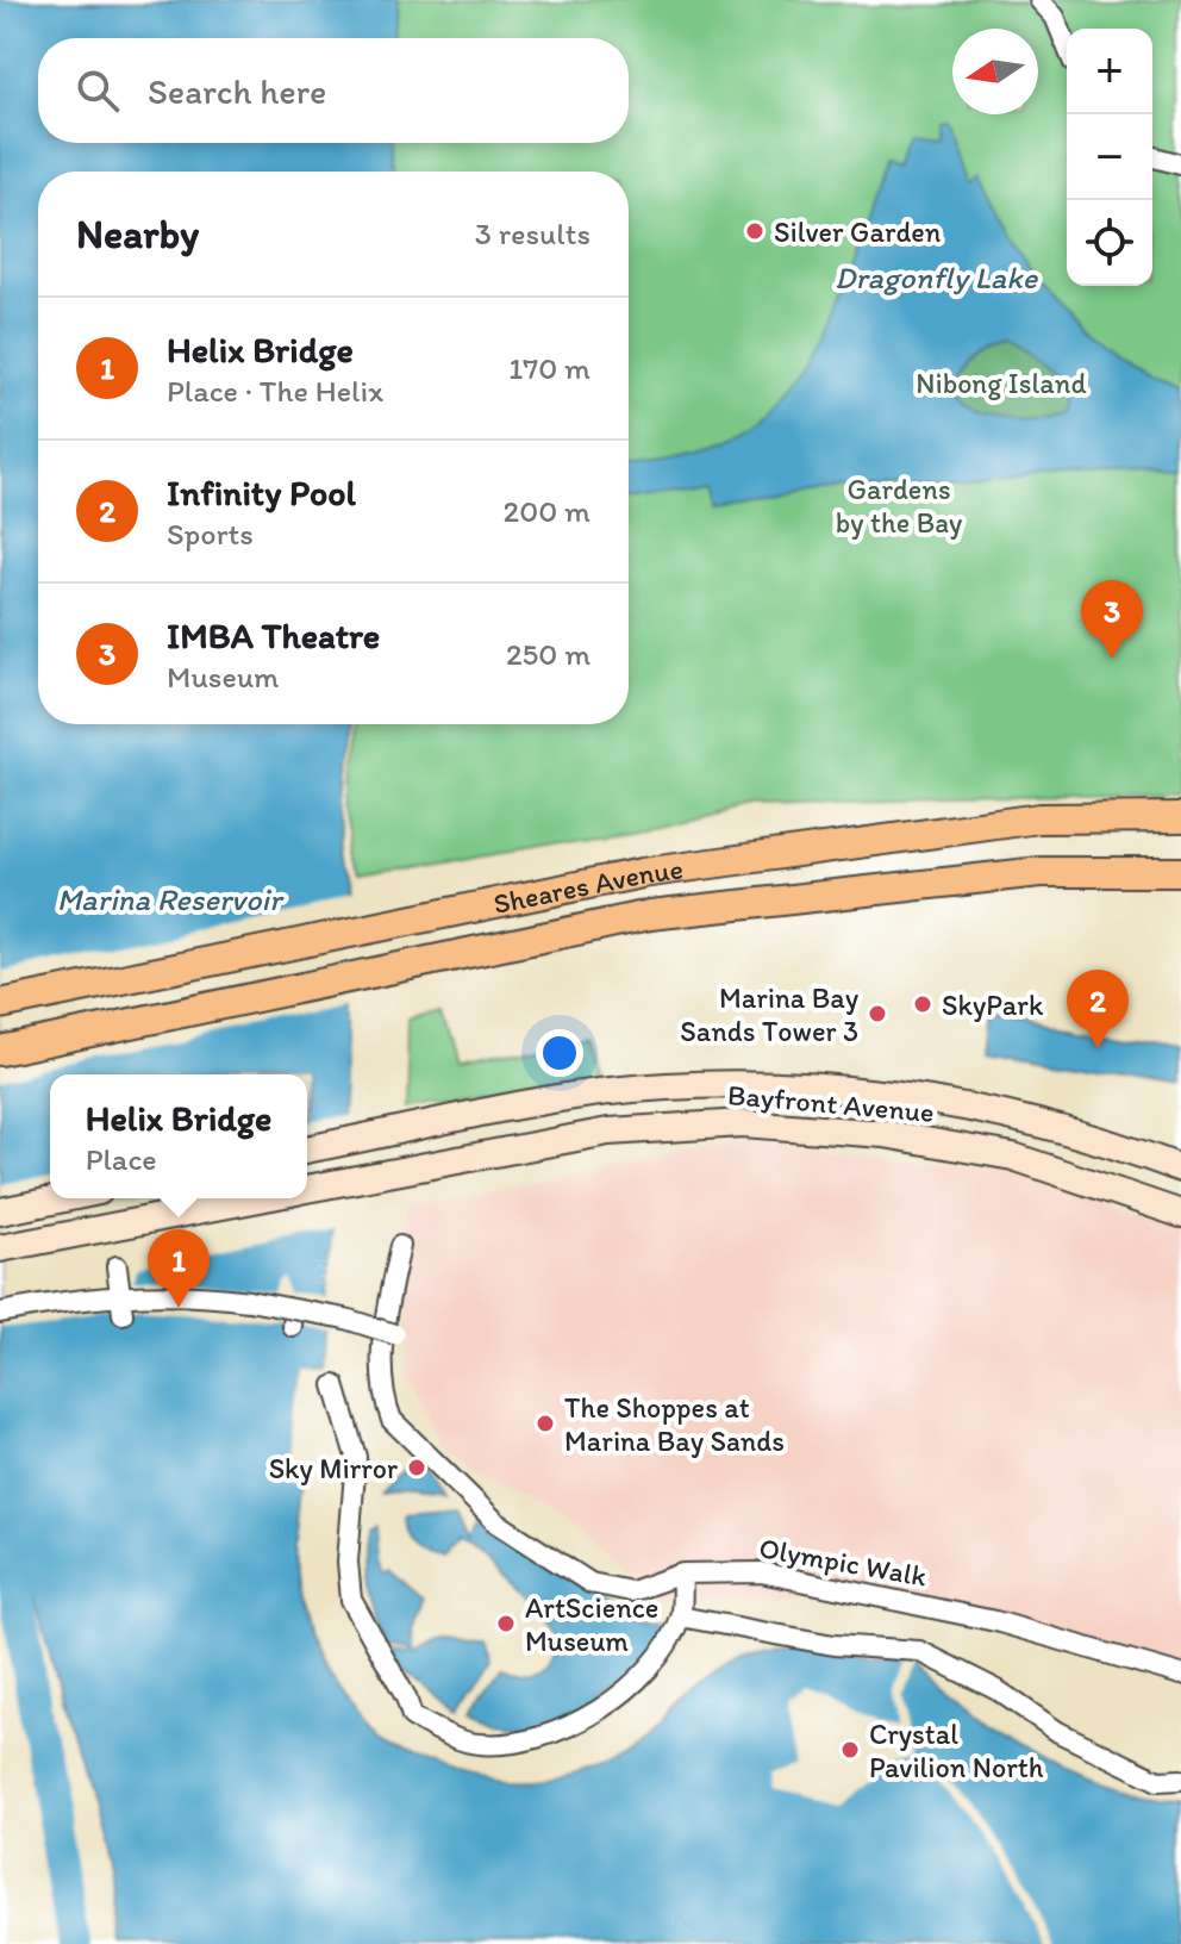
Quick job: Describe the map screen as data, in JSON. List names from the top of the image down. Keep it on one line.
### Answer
{"streets":{"main road":["Sheares Avenue","Bayfront Avenue"],"street":["Olympic Walk"]},"water":["Dragonfly Lake","Marina Reservoir"],"parks":["Nibong Island","Gardens by the Bay"],"places":["Silver Garden","SkyPark","Marina Bay Sands Tower 3","The Shoppes at Marina Bay Sands","Sky Mirror","ArtScience Museum","Crystal Pavilion North"],"north":"left","page":{"map_buttons":["+","−"],"search":"Search here","heading":["Nearby","3 results"],"list":[{"mark":"1","name":"Helix Bridge","note":"Place · The Helix","value":"170 m"},{"mark":"2","name":"Infinity Pool","note":"Sports","value":"200 m"},{"mark":"3","name":"IMBA Theatre","note":"Museum","value":"250 m"}],"pins":["3","2","1"],"popup":["Helix Bridge","Place"]}}
